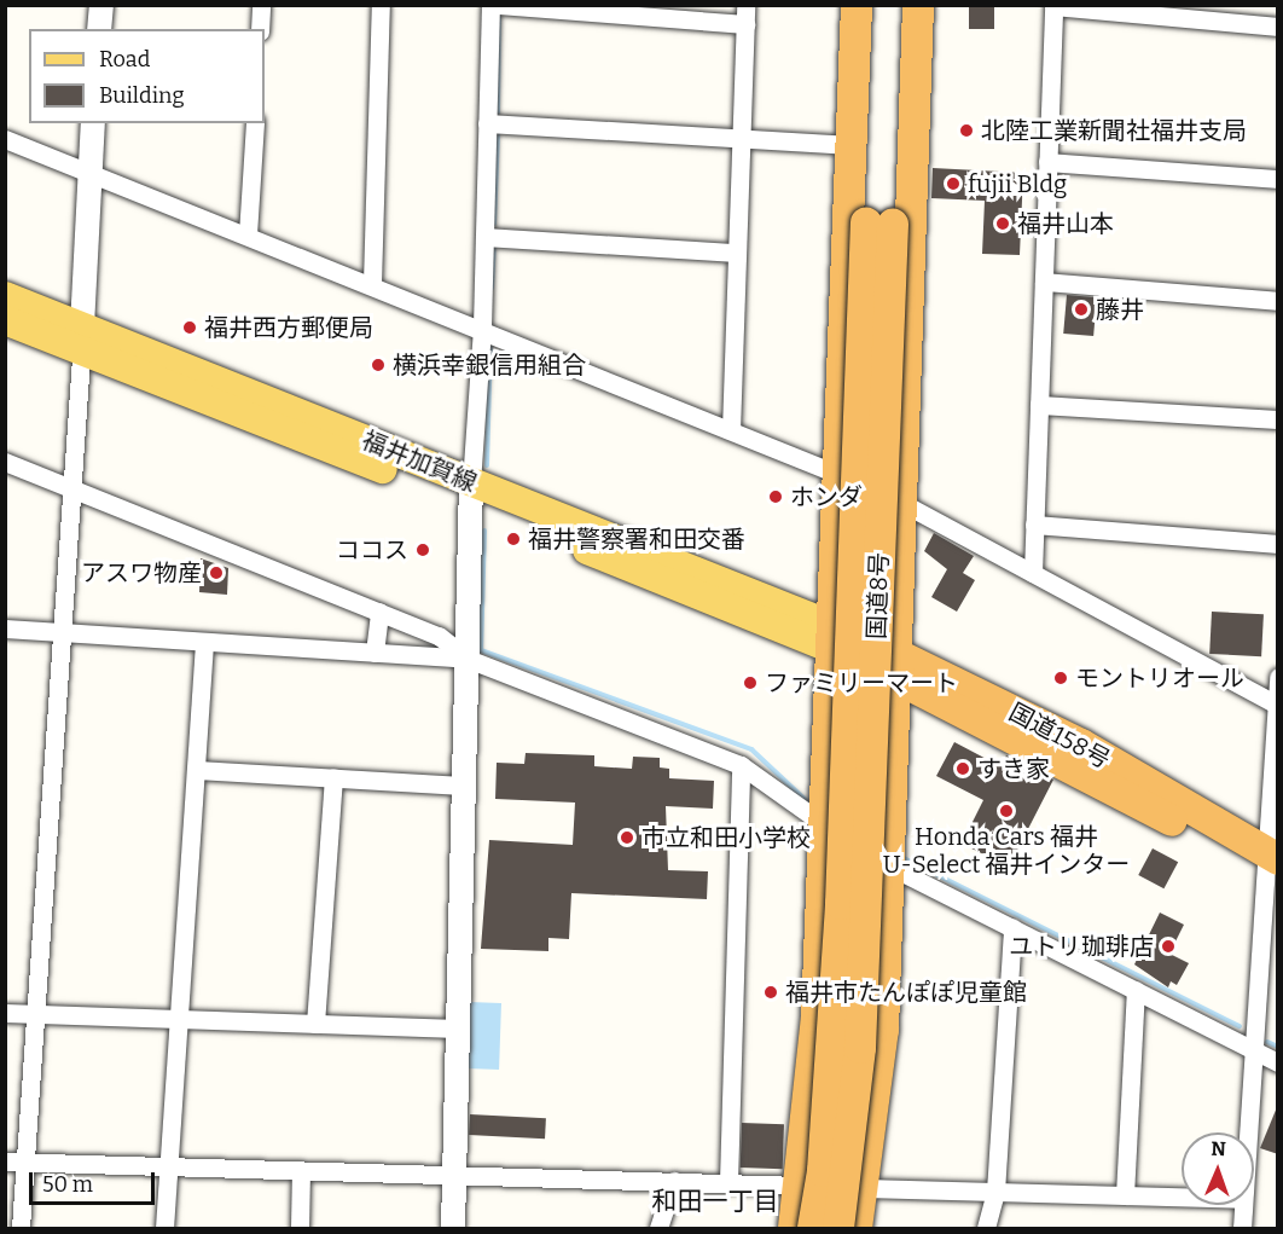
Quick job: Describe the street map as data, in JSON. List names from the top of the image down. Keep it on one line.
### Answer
{"streets":{"highway":["国道8号","国道158号"],"main road":["福井加賀線"]},"crossings":[["福井加賀線","国道158号"]],"districts":["和田一丁目"],"places":["北陸工業新聞社福井支局","fujii Bldg","福井山本","藤井","福井西方郵便局","横浜幸銀信用組合","ホンダ","福井警察署和田交番","ココス","アスワ物産","モントリオール","ファミリーマート","すき家","Honda Cars 福井 U-Select 福井インター","市立和田小学校","ユトリ珈琲店","福井市たんぽぽ児童館"],"legend":["Road","Building"],"scale_bar":"50 m","north":"top"}
